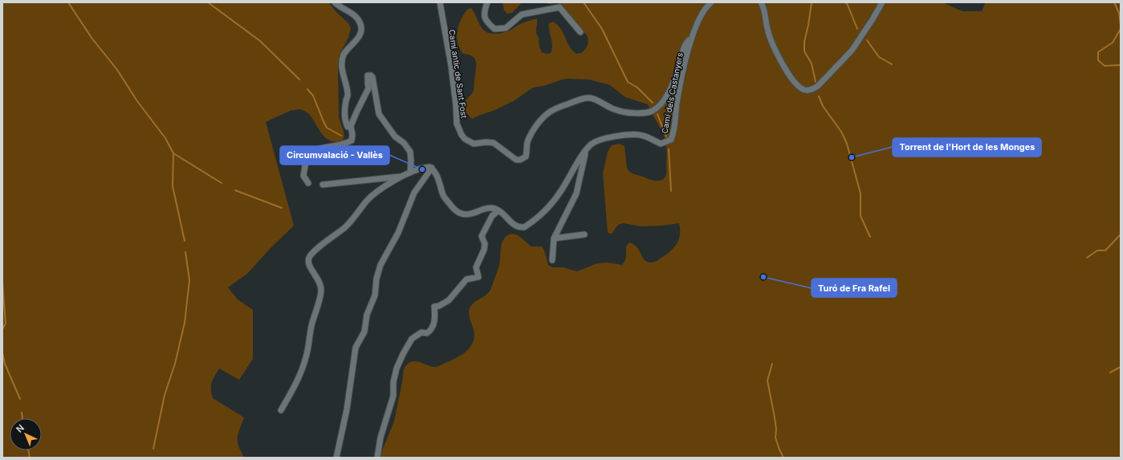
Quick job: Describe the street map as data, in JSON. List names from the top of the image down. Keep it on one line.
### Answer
{"streets":{"street":["Camí antic de Sant Fost","Camí dels Castanyers"]},"crossings":[["Camí antic de Sant Fost","Camí dels Castanyers"]],"places":["Torrent de l'Hort de les Monges","Circumvalació - Vallès","Turó de Fra Rafel"],"north":"top left"}
